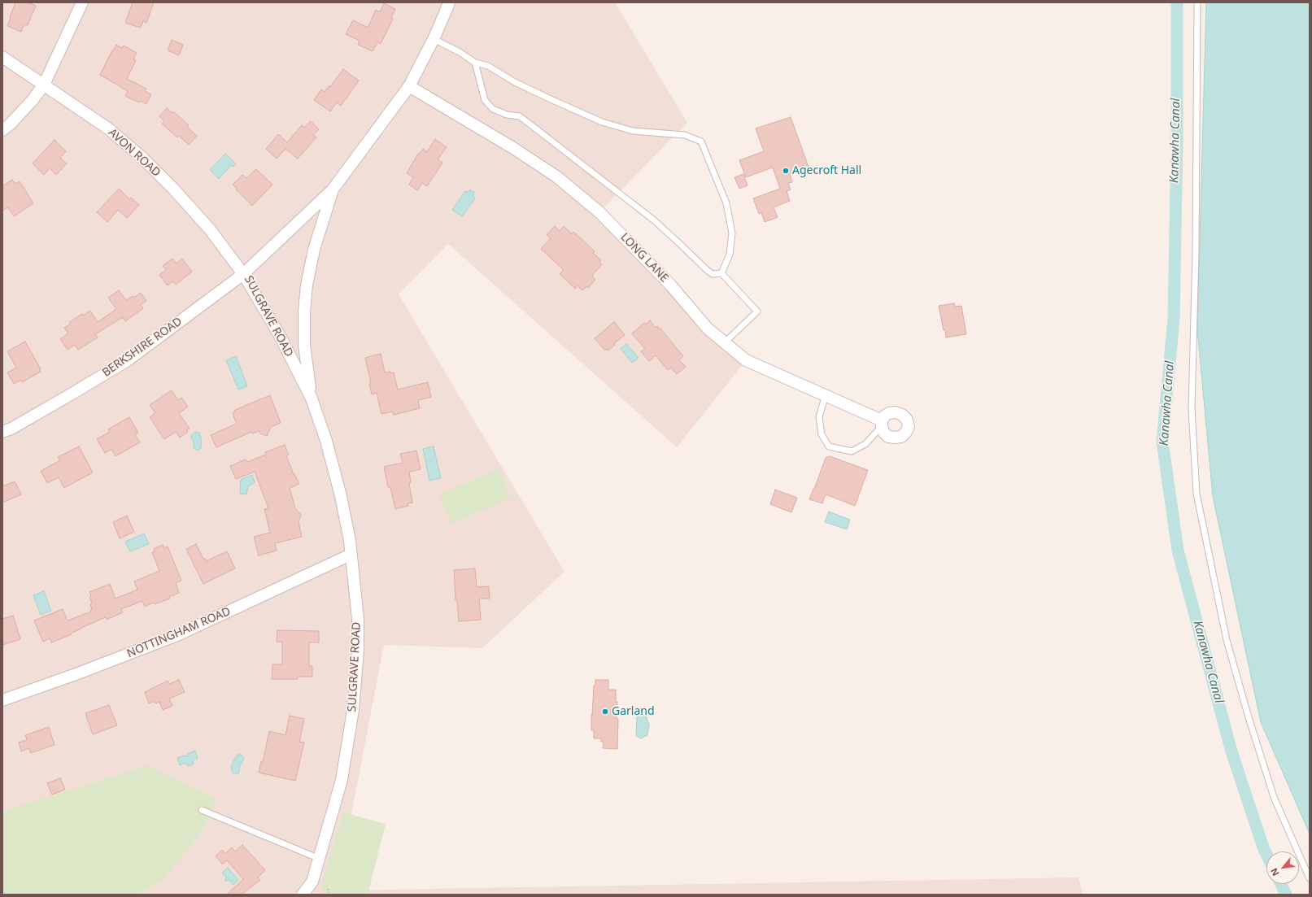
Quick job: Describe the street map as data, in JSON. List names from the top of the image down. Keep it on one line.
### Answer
{"streets":{"street":["AVON ROAD","LONG LANE","SULGRAVE ROAD","BERKSHIRE ROAD","NOTTINGHAM ROAD"]},"crossings":[["AVON ROAD","SULGRAVE ROAD"],["AVON ROAD","BERKSHIRE ROAD"],["LONG LANE","SULGRAVE ROAD"],["SULGRAVE ROAD","BERKSHIRE ROAD"],["SULGRAVE ROAD","NOTTINGHAM ROAD"]],"water":["Kanawha Canal"],"places":["Agecroft Hall","Garland"],"north":"bottom left"}
